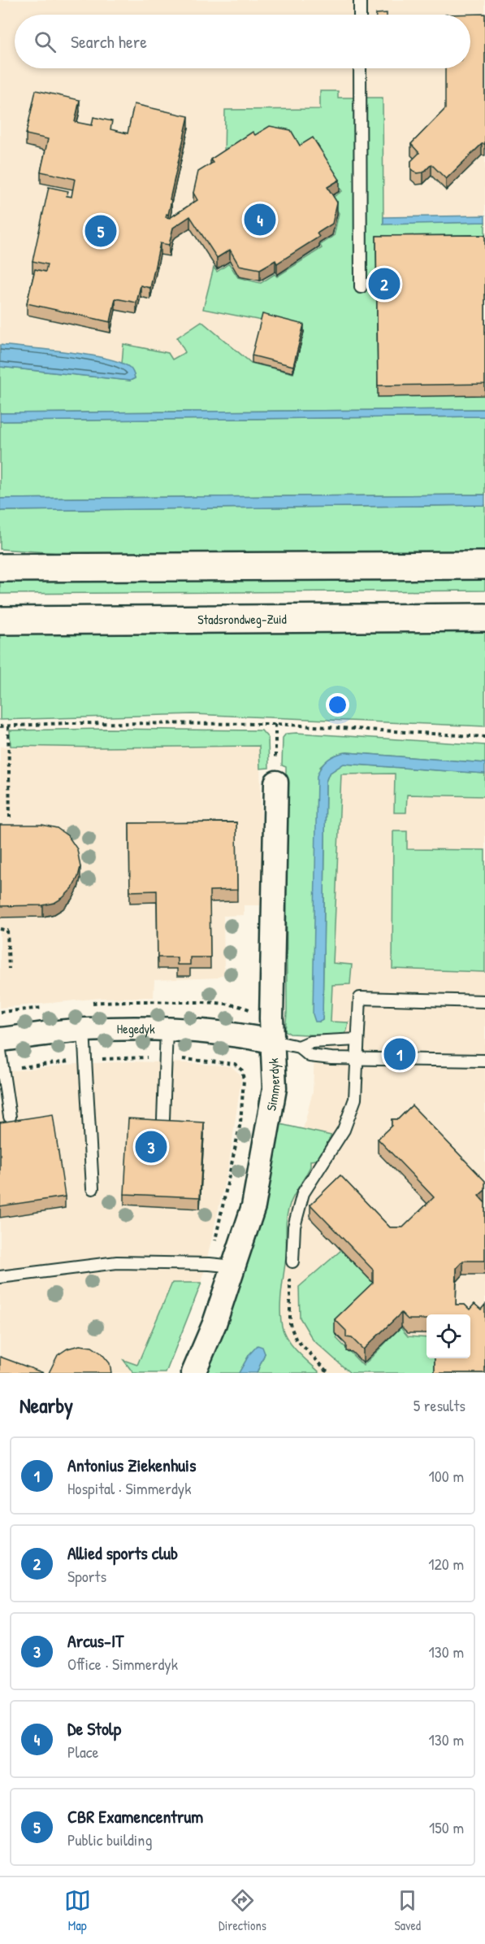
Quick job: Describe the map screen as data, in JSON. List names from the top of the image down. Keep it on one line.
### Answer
{"streets":{"main road":["Stadsrondweg-Zuid"],"street":["Hegedyk","Simmerdyk"]},"crossings":[["Hegedyk","Simmerdyk"]],"page":{"search":"Search here","pins":["4","5","2","1","3"],"heading":["Nearby","5 results"],"list":[{"mark":"1","name":"Antonius Ziekenhuis","note":"Hospital · Simmerdyk","value":"100 m"},{"mark":"2","name":"Allied sports club","note":"Sports","value":"120 m"},{"mark":"3","name":"Arcus-IT","note":"Office · Simmerdyk","value":"130 m"},{"mark":"4","name":"De Stolp","note":"Place","value":"130 m"},{"mark":"5","name":"CBR Examencentrum","note":"Public building","value":"150 m"}],"nav":["Map","Directions","Saved"]}}
